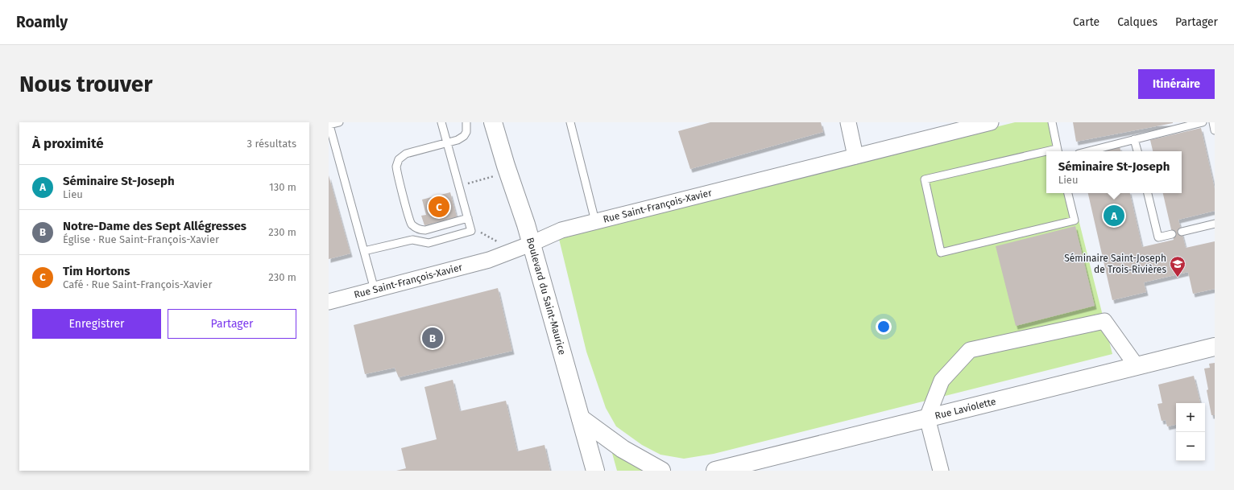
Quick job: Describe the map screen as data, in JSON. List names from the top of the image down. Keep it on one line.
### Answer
{"streets":{"main road":["Boulevard du Saint-Maurice","Rue Laviolette"],"street":["Rue Saint-François-Xavier"]},"crossings":[["Rue Saint-François-Xavier","Boulevard du Saint-Maurice"]],"places":{"school or university":["Séminaire Saint-Joseph de Trois‑Rivières"]},"page":{"header":"Roamly","nav":["Carte","Calques","Partager"],"buttons":["Itinéraire",["Enregistrer","Partager"]],"title":"Nous trouver","heading":["À proximité","3 résultats"],"popup":["Séminaire St-Joseph","Lieu"],"list":[{"mark":"A","name":"Séminaire St-Joseph","note":"Lieu","value":"130 m"},{"mark":"B","name":"Notre-Dame des Sept Allégresses","note":"Église · Rue Saint-François-Xavier","value":"230 m"},{"mark":"C","name":"Tim Hortons","note":"Café · Rue Saint-François-Xavier","value":"230 m"}],"pins":["C","A","B"],"map_buttons":["+","−"]}}
